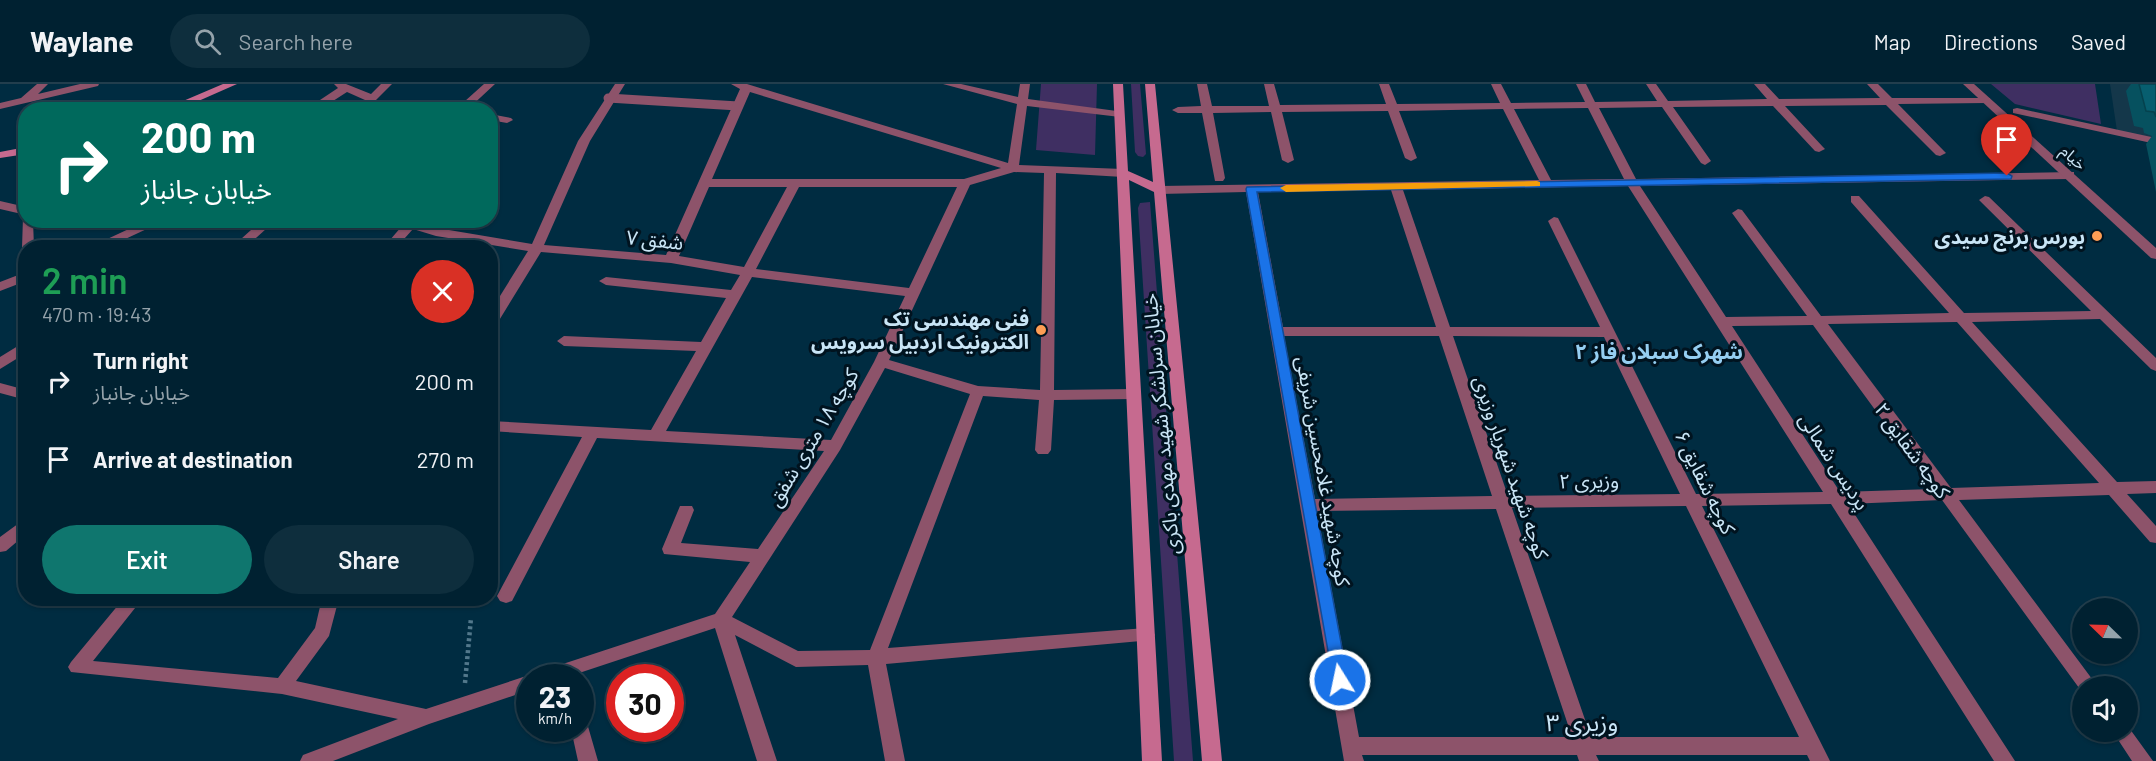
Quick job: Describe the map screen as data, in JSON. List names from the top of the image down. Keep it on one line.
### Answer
{"streets":{"main road":["خیابان سرلشکر شهید مهدی باکری"],"street":["خیام","شفق ۷","کوچه ۱۸ متری شفق","کوچه شقایق ۲","پردیس شمالی","کوچه شهید شهریار وزیری","کوچه شهید غلامحسین شریفی","وزیری ۲","کوچه شقایق ۶","وزیری ۳"]},"crossings":[["شفق ۷","کوچه ۱۸ متری شفق"],["کوچه شقایق ۲","وزیری ۲"],["پردیس شمالی","وزیری ۲"],["کوچه شهید شهریار وزیری","وزیری ۲"],["کوچه شهید شهریار وزیری","وزیری ۳"],["کوچه شهید غلامحسین شریفی","وزیری ۲"],["کوچه شهید غلامحسین شریفی","وزیری ۳"],["وزیری ۲","کوچه شقایق ۶"],["کوچه شقایق ۶","وزیری ۳"]],"districts":["شهرک سبلان فاز ۲"],"places":["بورس برنج سیدی","فنی مهندسی تک الکترونیک اردبیل سرویس"],"north":"top left","page":{"header":"Waylane","search":"Search here","nav":["Map","Directions","Saved"],"turn":["200 m","خیابان جانباز"],"heading":["2 min","470 m · 19:43"],"list":[{"name":"Turn right","note":"خیابان جانباز","value":"200 m"},{"name":"Arrive at destination","value":"270 m"}],"buttons":["Exit","Share"],"speed":"23 km/h","limit":"30"}}
